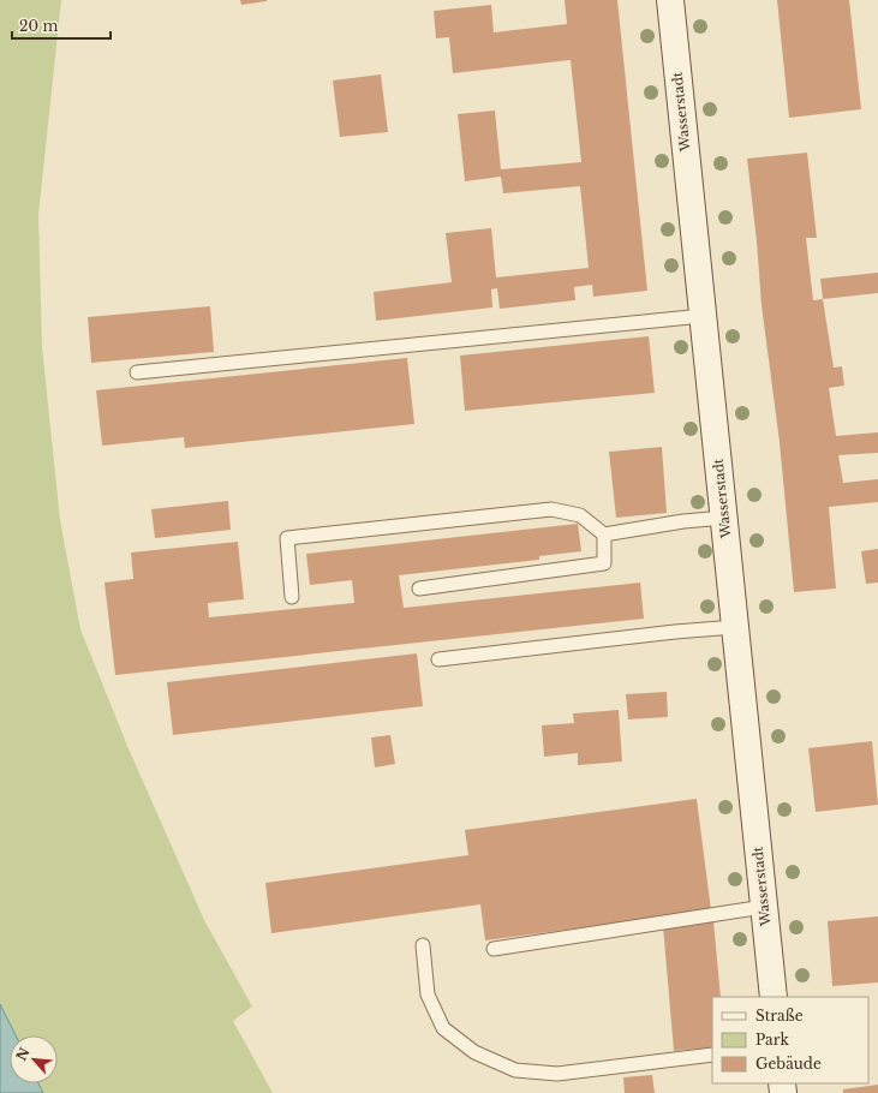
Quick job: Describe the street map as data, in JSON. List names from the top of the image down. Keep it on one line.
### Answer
{"streets":{"main road":["Wasserstadt"]},"legend":["Straße","Park","Gebäude"],"scale_bar":"20 m","north":"top left"}
